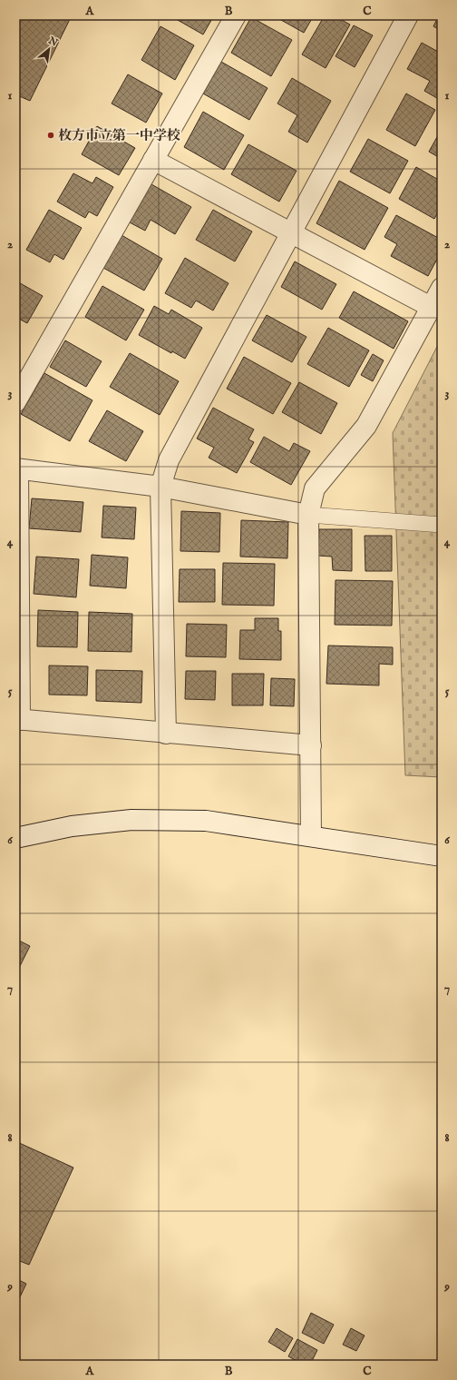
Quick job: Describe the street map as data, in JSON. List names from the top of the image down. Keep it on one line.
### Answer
{"places":["枚方市立第一中学校"],"north":"top right","grid":{"columns":["A","B","C"],"rows":["1","2","3","4","5","6","7","8","9"]}}
